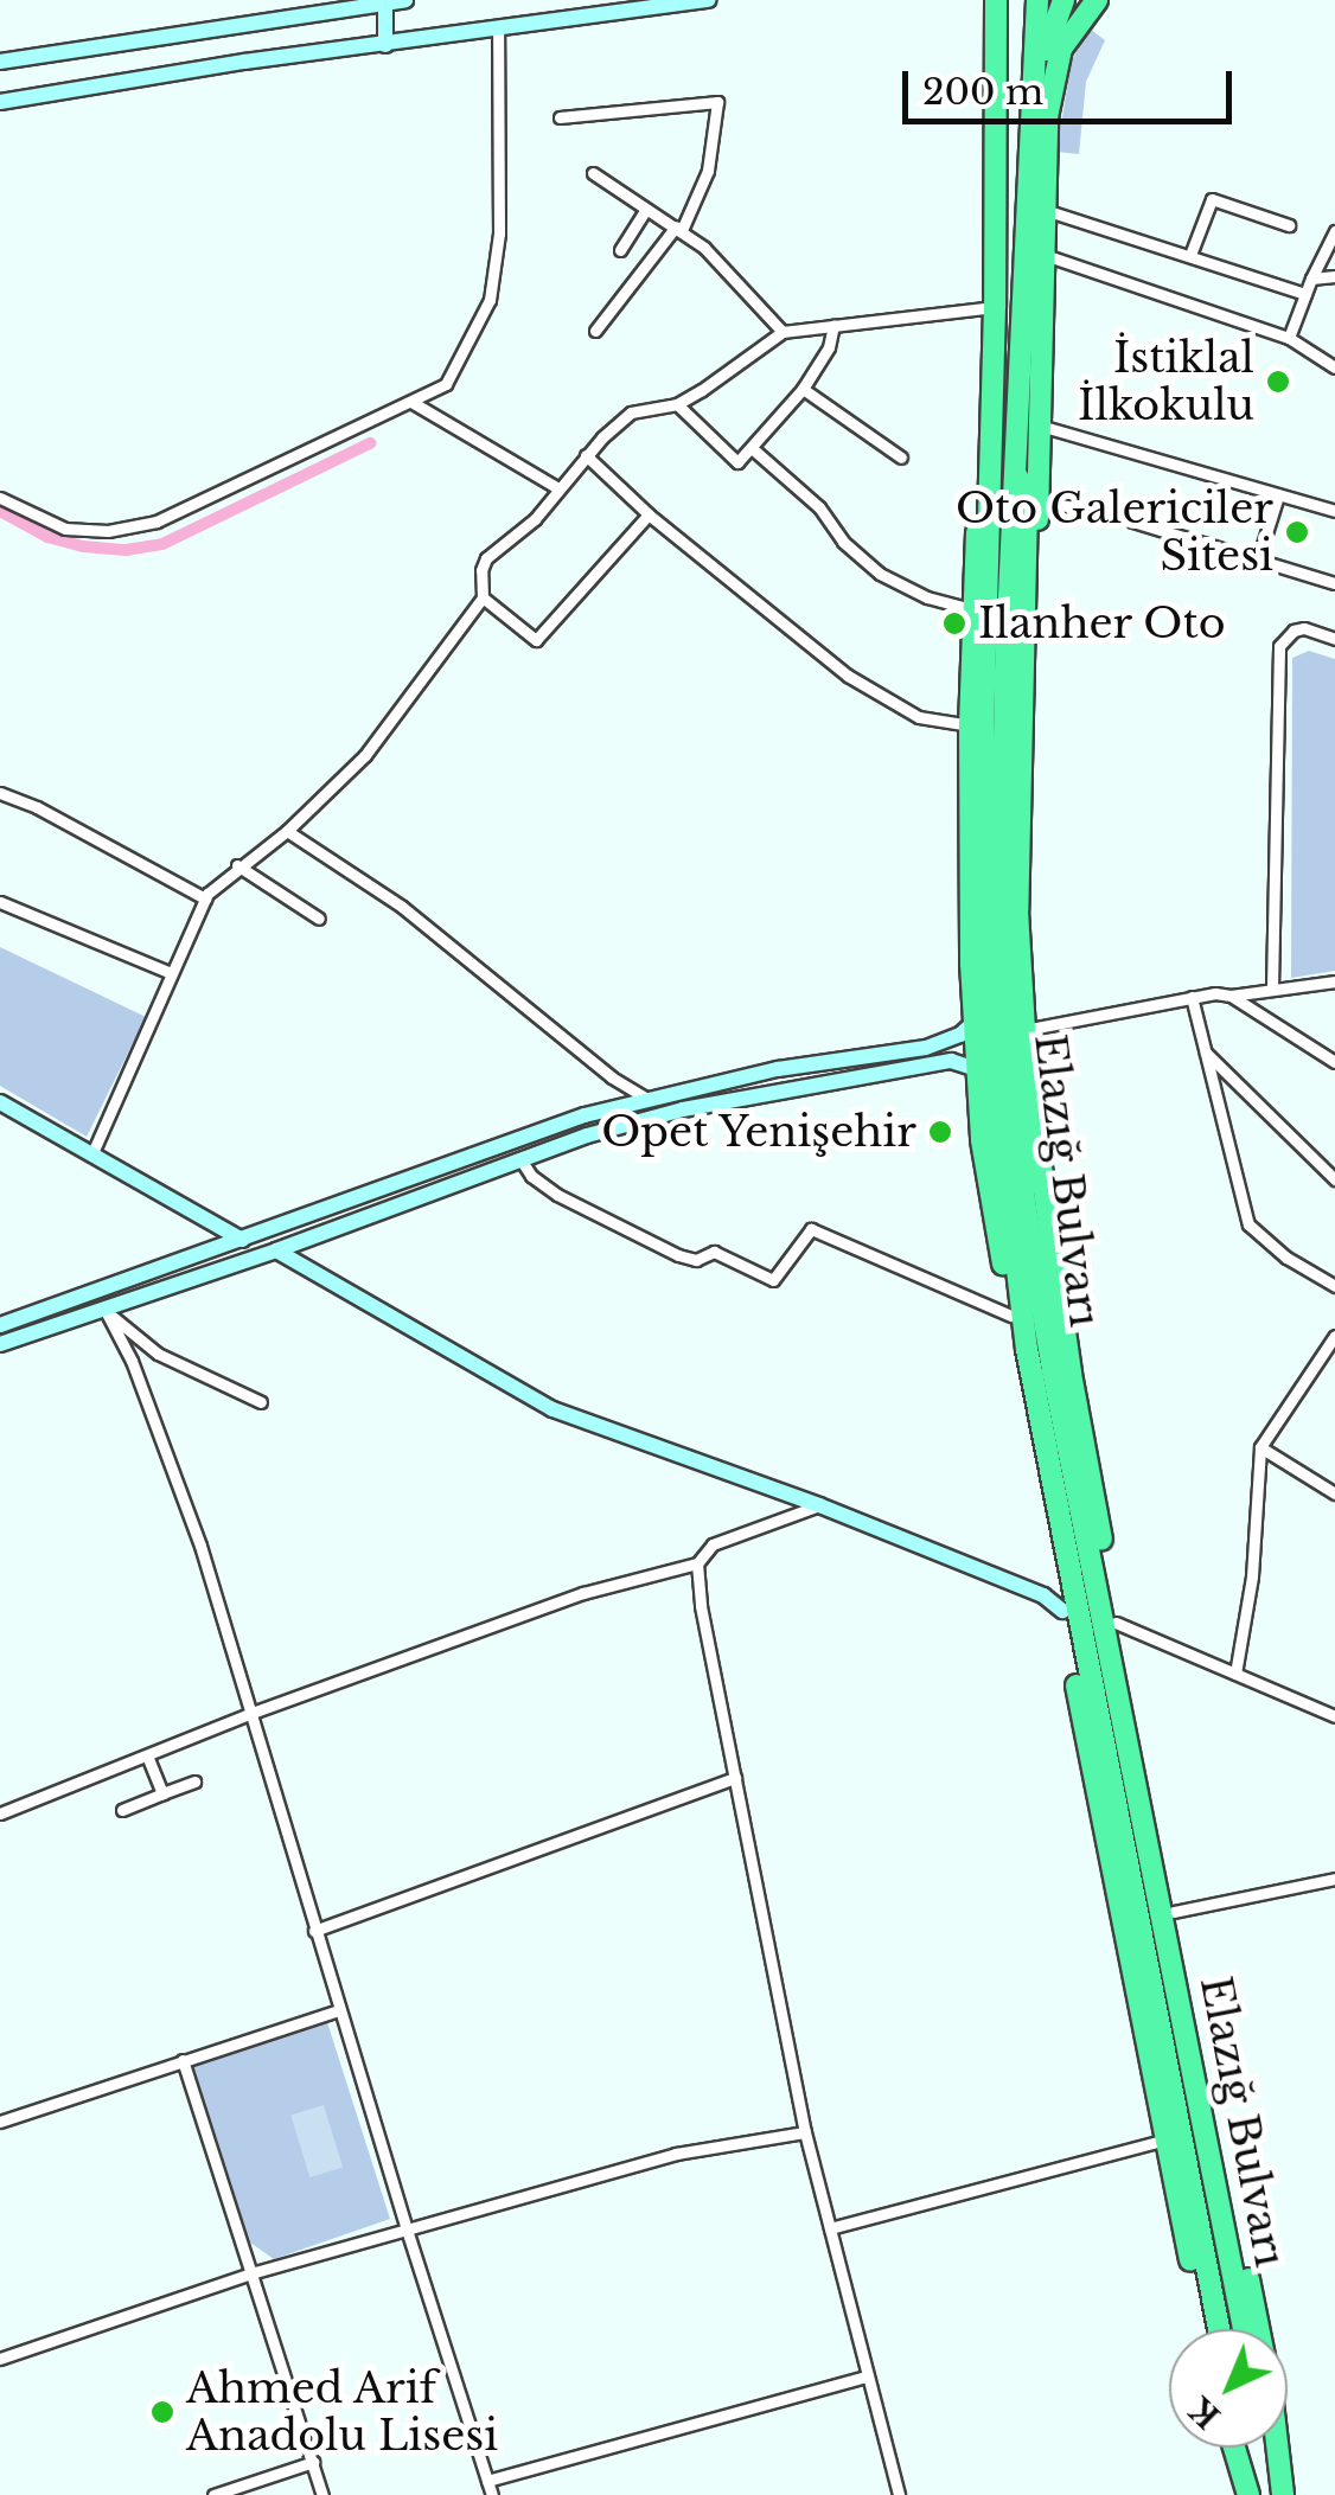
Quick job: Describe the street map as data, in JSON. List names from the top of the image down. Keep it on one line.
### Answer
{"streets":{"highway":["Elazığ Bulvarı"]},"places":["İstiklal İlkokulu","Oto Galericiler Sitesi","Ilanher Oto","Opet Yenişehir","Ahmed Arif Anadolu Lisesi"],"scale_bar":"200 m","north":"bottom left"}
